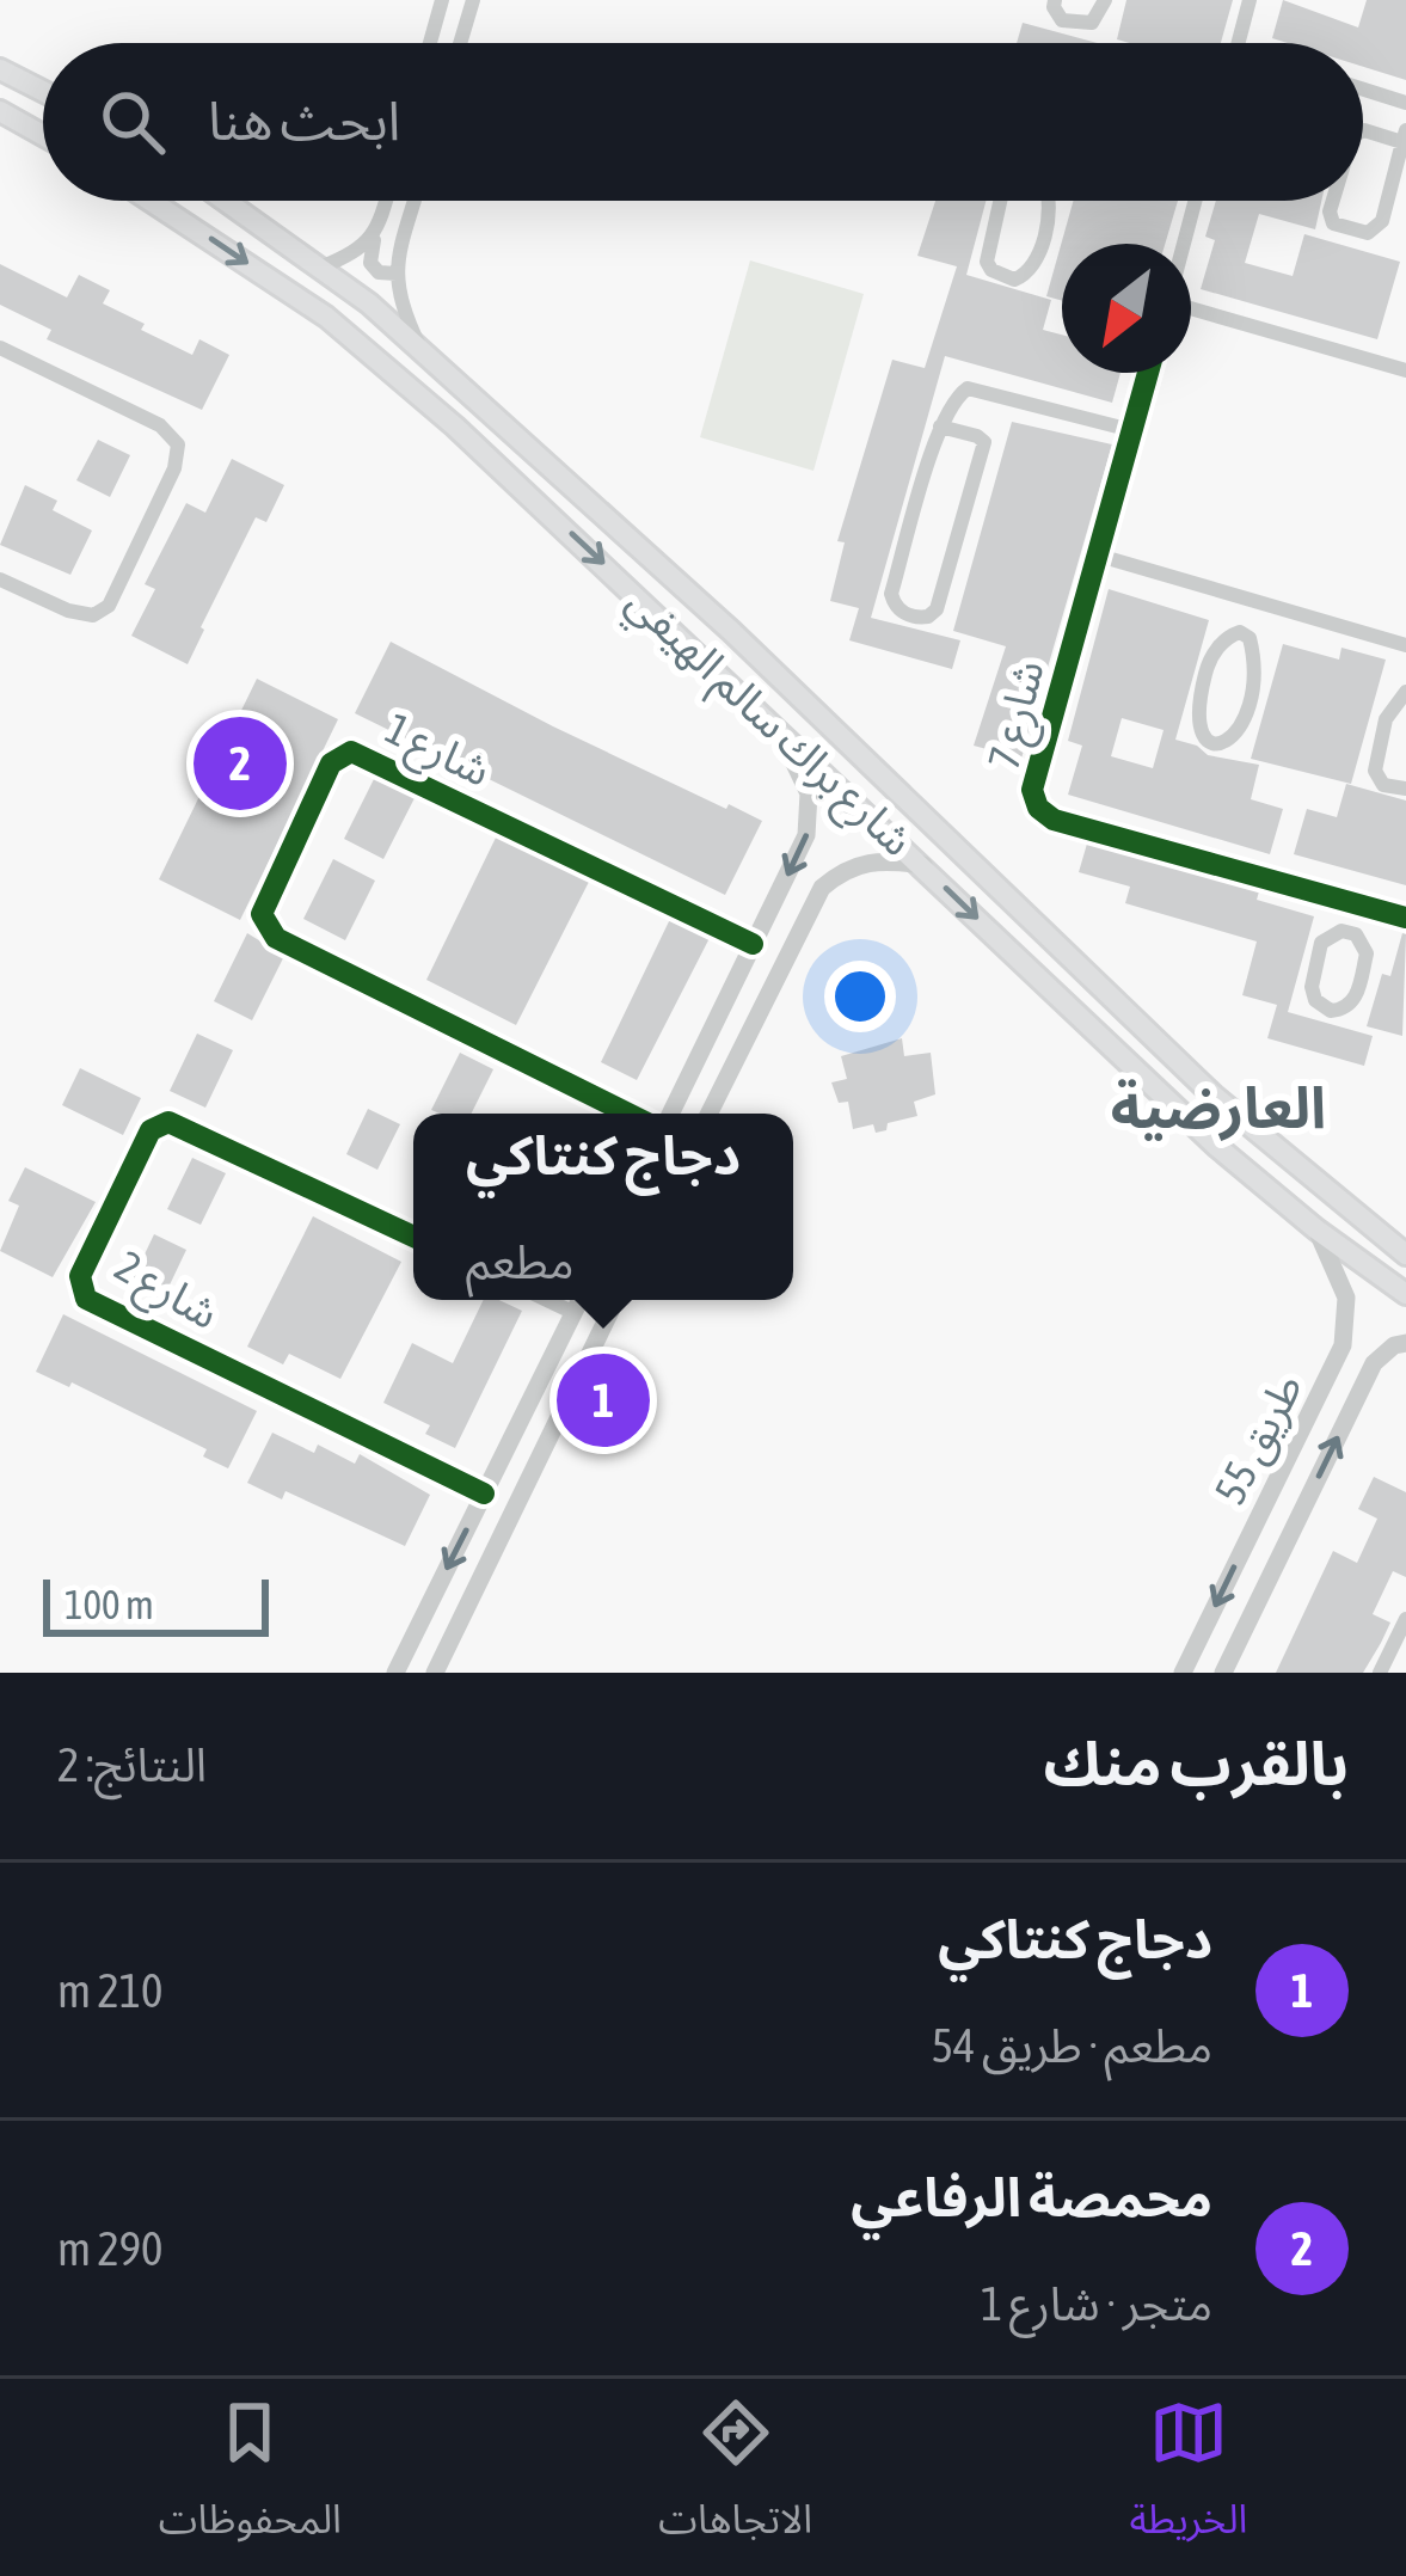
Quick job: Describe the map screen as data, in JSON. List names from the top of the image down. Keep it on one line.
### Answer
{"streets":{"main road":["شارع براك سالم الهيفي"],"street":["شارع 7","شارع 1","شارع 2","طريق 55"]},"crossings":[["شارع براك سالم الهيفي","طريق 55"]],"districts":["العارضية"],"scale_bar":"100 m","north":"bottom left","page":{"search":"ابحث هنا","pins":["2","1"],"popup":["دجاج كنتاكي","مطعم"],"scale":"100 m","heading":["بالقرب منك","النتائج: 2"],"list":[{"mark":"1","name":"دجاج كنتاكي","note":"مطعم · طريق 54","value":"210 m"},{"mark":"2","name":"محمصة الرفاعي","note":"متجر · شارع 1","value":"290 m"}],"nav":["الخريطة","الاتجاهات","المحفوظات"]}}
